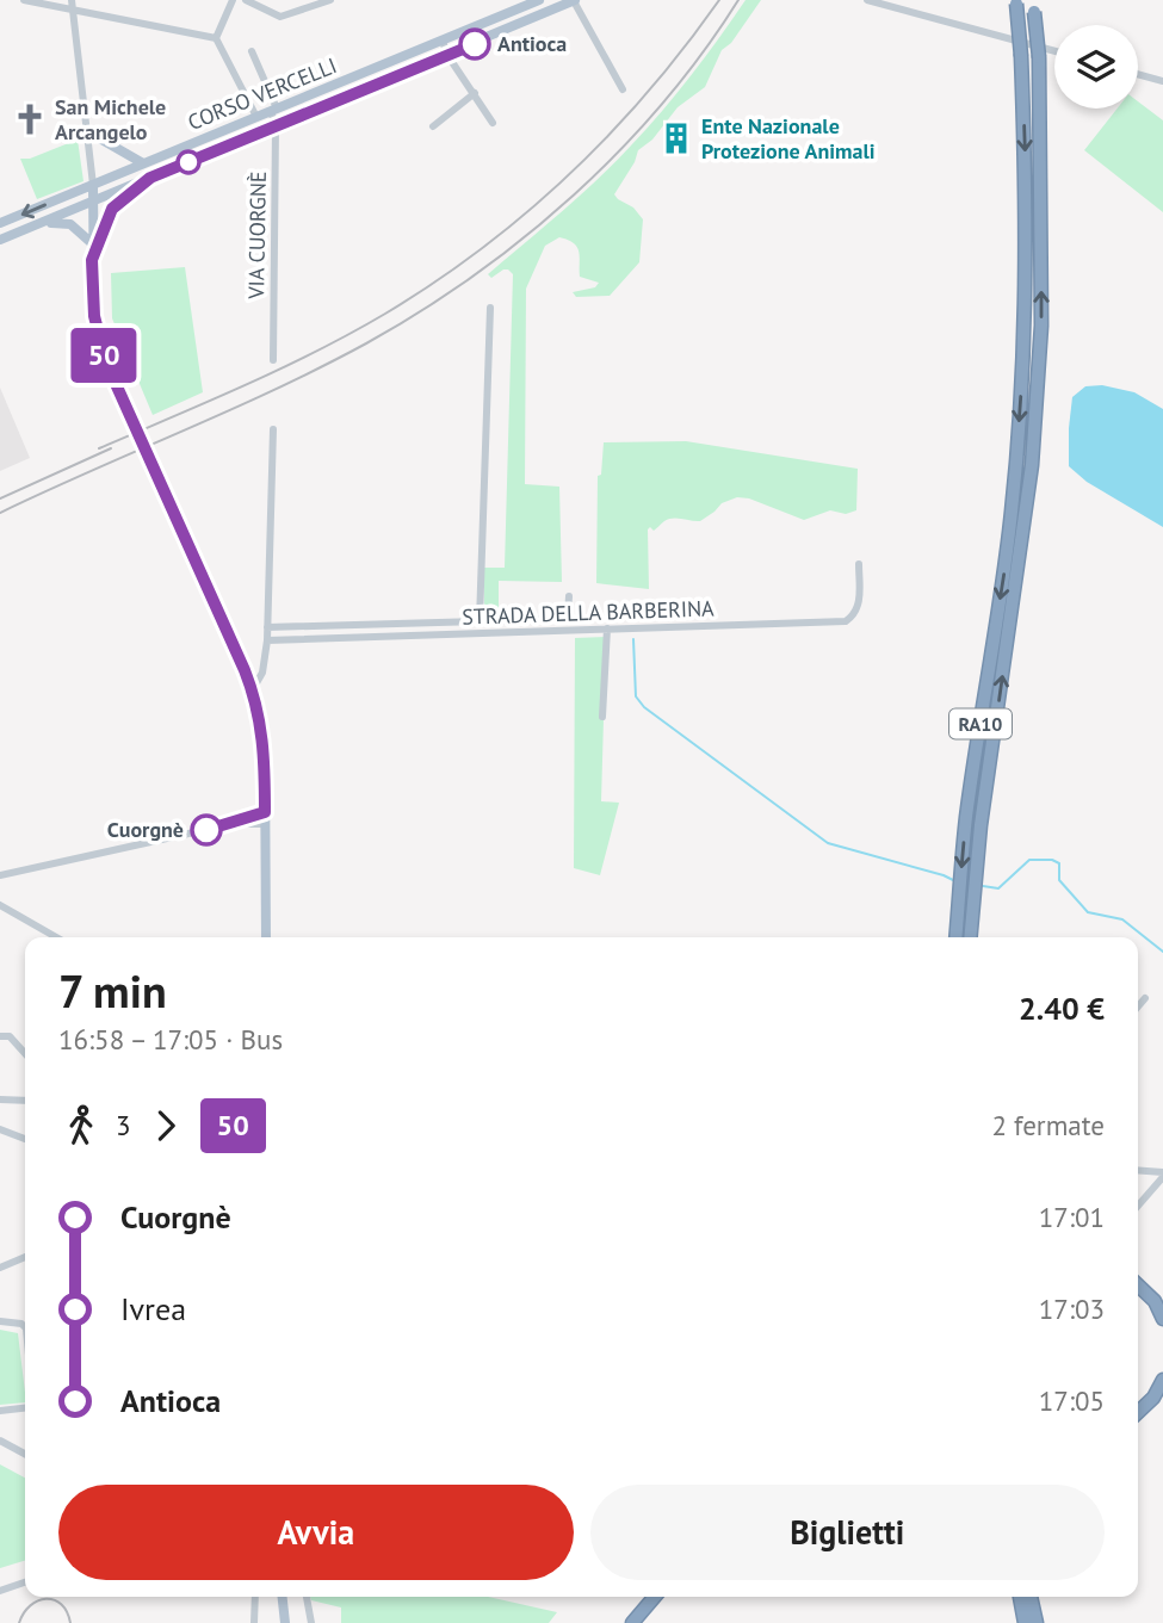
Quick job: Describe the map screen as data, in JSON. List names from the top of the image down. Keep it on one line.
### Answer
{"streets":{"highway":["RA10"],"main road":["CORSO VERCELLI"],"street":["VIA CUORGNÈ","STRADA DELLA BARBERINA"]},"crossings":[["CORSO VERCELLI","VIA CUORGNÈ"]],"places":{"other":["Antioca","Cuorgnè"],"church":["San Michele Arcangelo"],"building":["Ente Nazionale Protezione Animali"]},"lines":["bus line 50"],"page":{"on_map":"50","heading":["7 min","16:58 – 17:05 · Bus","2.40 €"],"legs":["3","50","2 fermate"],"list":[{"name":"Cuorgnè","value":"17:01"},{"name":"Ivrea","value":"17:03"},{"name":"Antioca","value":"17:05"}],"buttons":["Avvia","Biglietti"]}}
